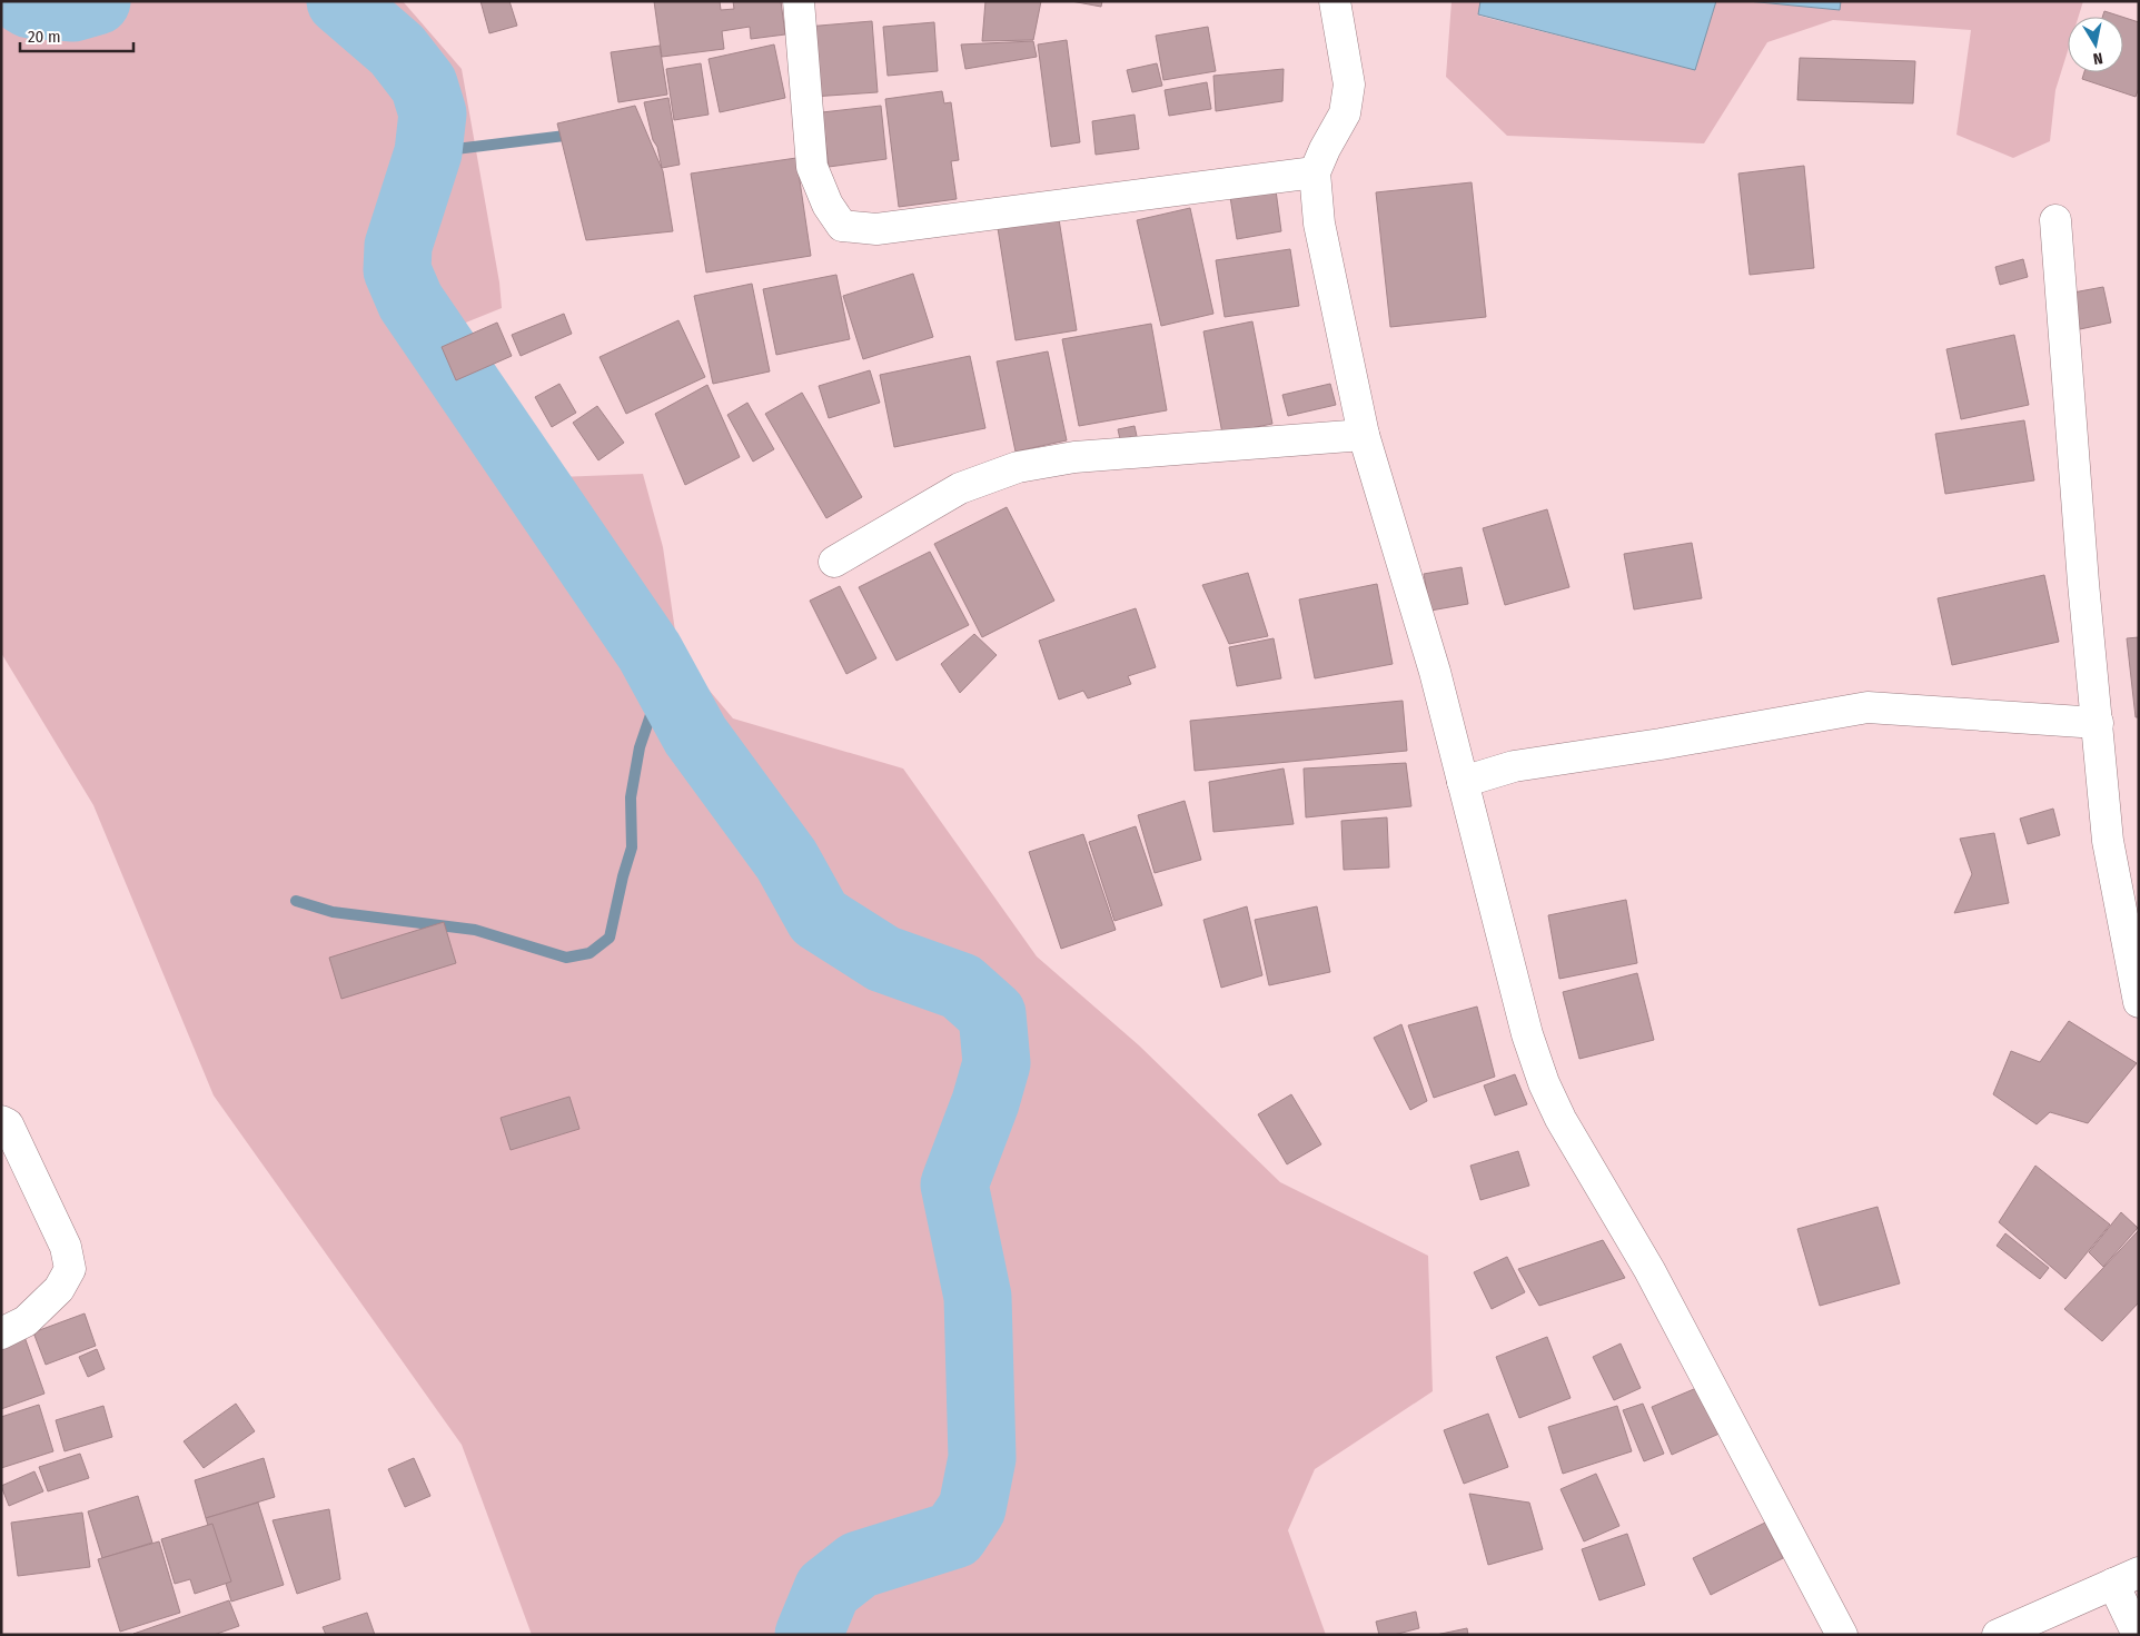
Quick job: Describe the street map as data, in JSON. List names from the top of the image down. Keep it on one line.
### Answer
{"scale_bar":"20 m","north":"bottom"}
